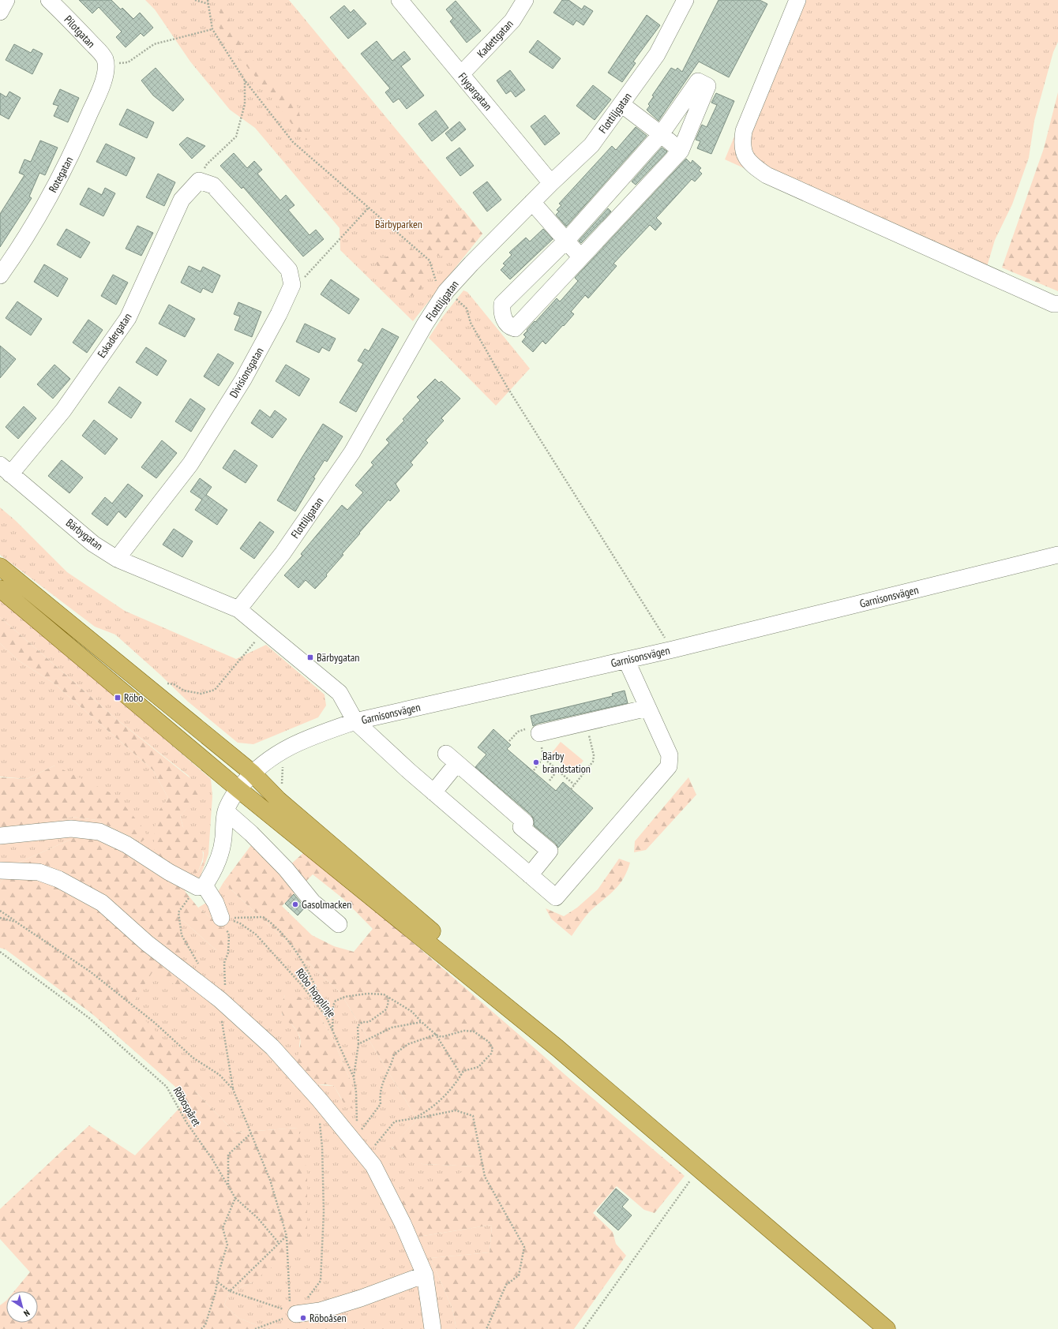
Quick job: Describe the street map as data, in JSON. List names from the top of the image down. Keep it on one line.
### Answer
{"streets":{"street":["Pilotgatan","Kadettgatan","Flygargatan","Flottiljgatan","Rotegatan","Eskadergatan","Divisionsgatan","Bärbygatan","Garnisonsvägen"],"path":["Röbo hopplinje","Röbospåret"]},"crossings":[["Pilotgatan","Rotegatan"],["Kadettgatan","Flygargatan"],["Flygargatan","Flottiljgatan"],["Flottiljgatan","Bärbygatan"],["Eskadergatan","Bärbygatan"],["Divisionsgatan","Bärbygatan"],["Bärbygatan","Garnisonsvägen"]],"parks":["Bärbyparken"],"places":{"transit":["Bärbygatan","Röbo"],"other":["Bärby brandstation","Gasolmacken","Röboåsen"]},"north":"bottom right"}
